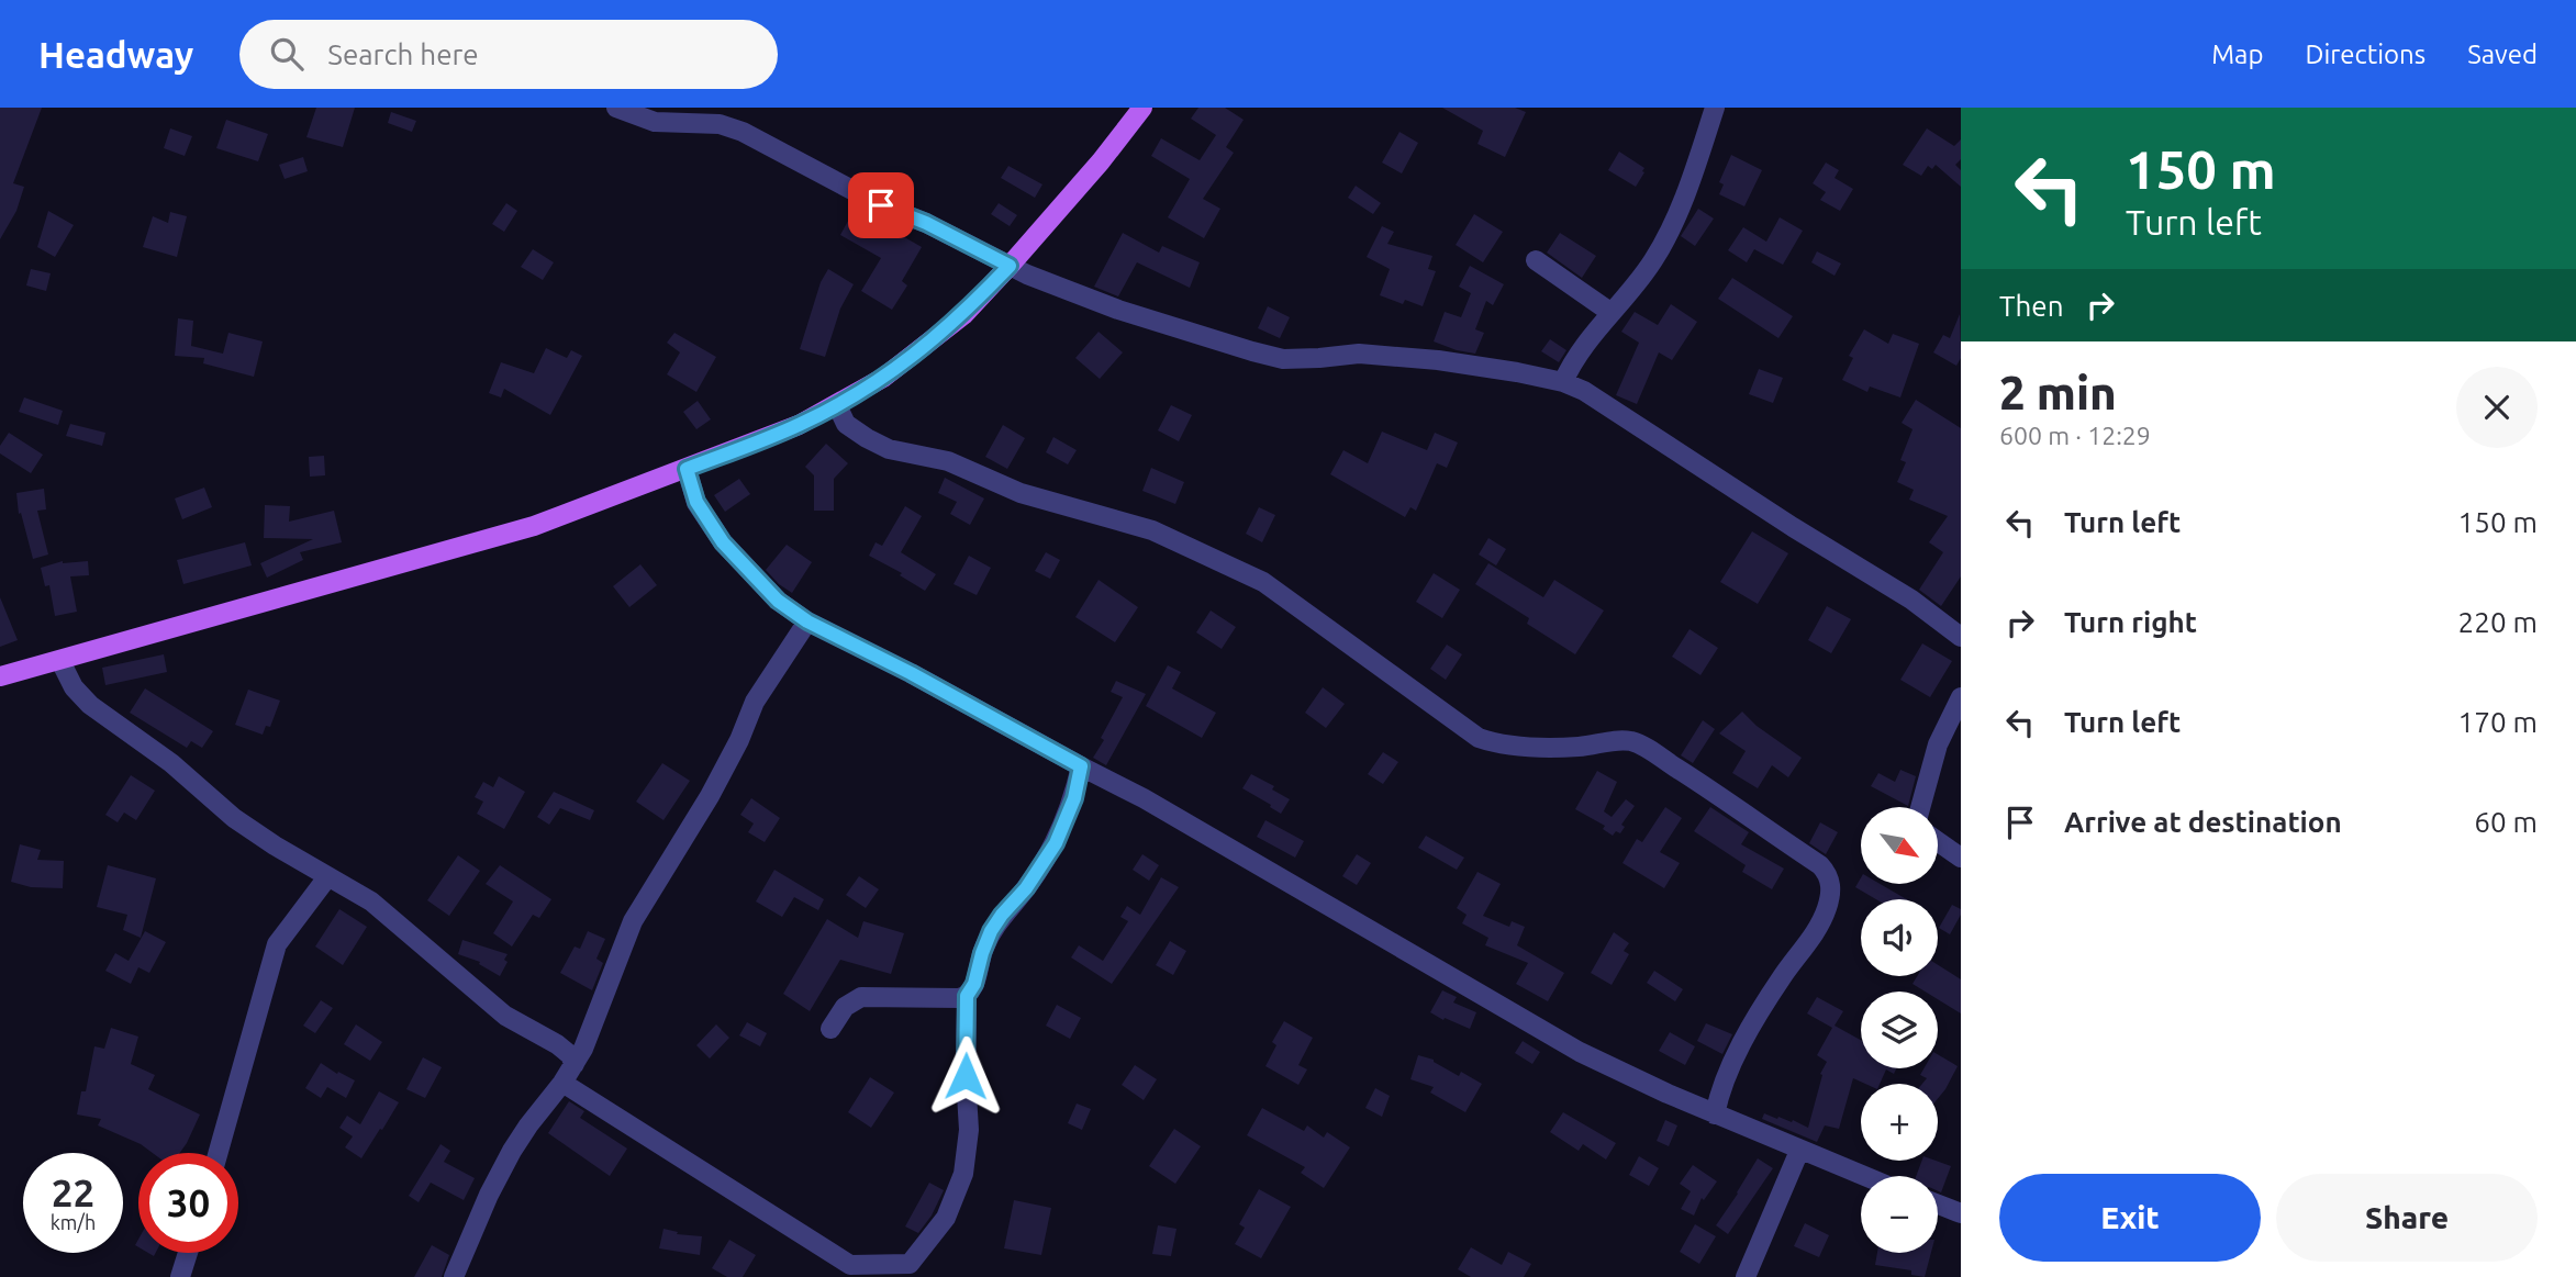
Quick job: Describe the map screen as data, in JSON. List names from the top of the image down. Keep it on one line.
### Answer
{"north":"bottom right","page":{"header":"Headway","search":"Search here","nav":["Map","Directions","Saved"],"turn":["150 m","Turn left"],"then":"Then","heading":["2 min","600 m · 12:29"],"list":[{"name":"Turn left","value":"150 m"},{"name":"Turn right","value":"220 m"},{"name":"Turn left","value":"170 m"},{"name":"Arrive at destination","value":"60 m"}],"map_buttons":["+","−"],"speed":"22 km/h","limit":"30","buttons":["Exit","Share"]}}
